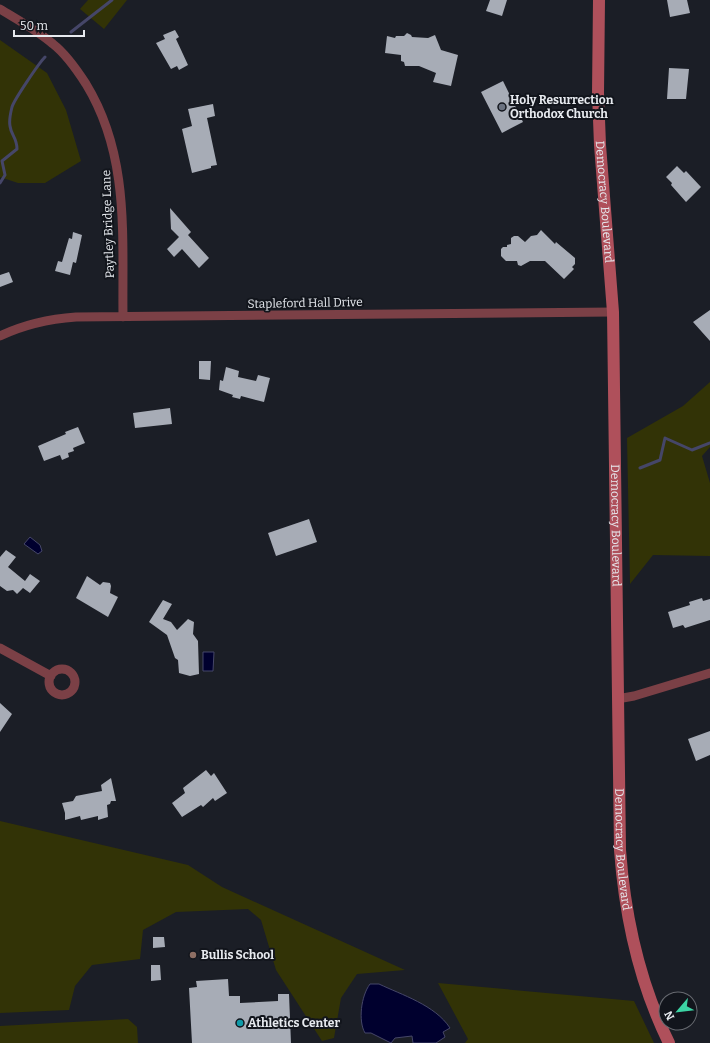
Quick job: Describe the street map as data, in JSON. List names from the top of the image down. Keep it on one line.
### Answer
{"streets":{"main road":["Democracy Boulevard"],"street":["Paytley Bridge Lane","Stapleford Hall Drive"]},"crossings":[["Democracy Boulevard","Stapleford Hall Drive"],["Paytley Bridge Lane","Stapleford Hall Drive"]],"places":["Holy Resurrection Orthodox Church","Bullis School","Athletics Center"],"scale_bar":"50 m","north":"bottom left"}
